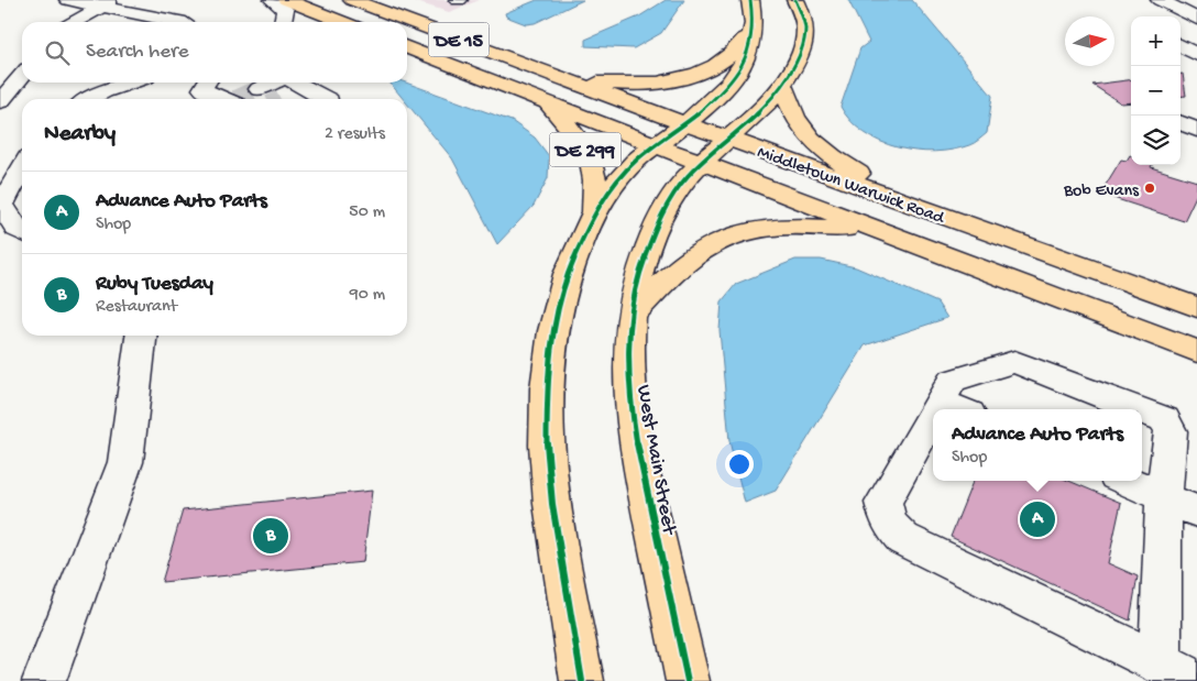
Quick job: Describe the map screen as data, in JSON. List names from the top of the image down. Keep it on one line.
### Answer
{"streets":{"main road":["DE 15","DE 299","Middletown Warwick Road","West Main Street"]},"crossings":[["DE 15","Middletown Warwick Road"],["DE 299","Middletown Warwick Road"],["Middletown Warwick Road","West Main Street"]],"places":["Bob Evans"],"north":"right","page":{"map_buttons":["+","−"],"search":"Search here","heading":["Nearby","2 results"],"list":[{"mark":"A","name":"Advance Auto Parts","note":"Shop","value":"50 m"},{"mark":"B","name":"Ruby Tuesday","note":"Restaurant","value":"90 m"}],"popup":["Advance Auto Parts","Shop"],"pins":["A","B"]}}
